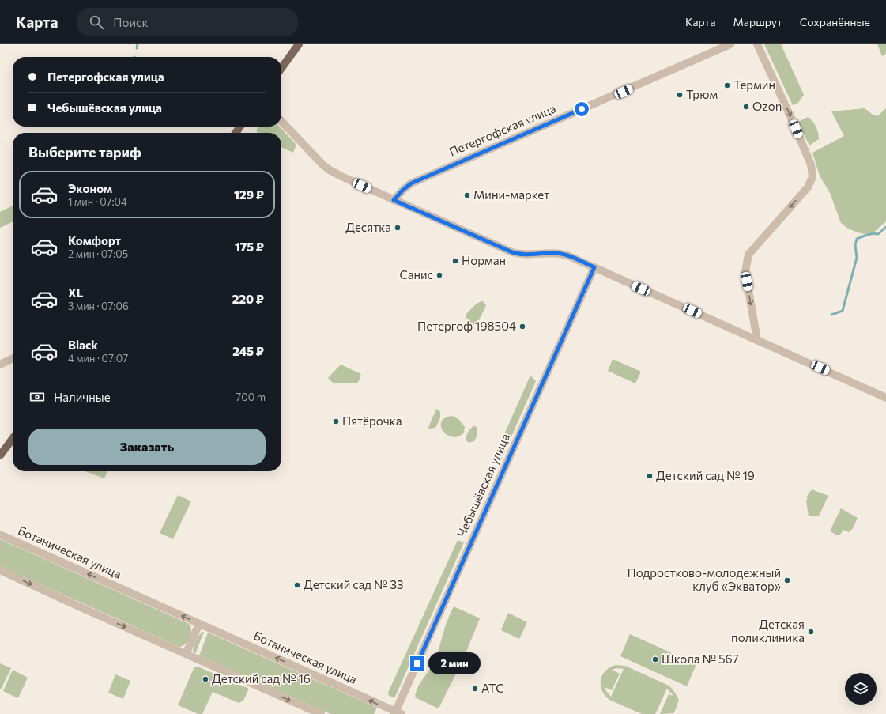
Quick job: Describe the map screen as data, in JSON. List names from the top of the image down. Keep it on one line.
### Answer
{"streets":{"street":["Петергофская улица","Чебышёвская улица","Ботаническая улица"]},"crossings":[["Чебышёвская улица","Ботаническая улица"]],"places":["Термин","Трюм","Ozon","Мини-маркет","Десятка","Норман","Санис","Петергоф 198504","Пятёрочка","Детский сад № 19","Подростково-молодежный клуб «Экватор»","Детский сад № 33","Детская поликлиника","Школа № 567","Детский сад № 16","АТС"],"page":{"header":"Карта","search":"Поиск","nav":["Карта","Маршрут","Сохранённые"],"banner":["Петергофская улица","Чебышёвская улица"],"heading":"Выберите тариф","list":[{"name":"Эконом","note":"1 мин · 07:04","value":"129 ₽"},{"name":"Комфорт","note":"2 мин · 07:05","value":"175 ₽"},{"name":"XL","note":"3 мин · 07:06","value":"220 ₽"},{"name":"Black","note":"4 мин · 07:07","value":"245 ₽"}],"pay":["Наличные","700 m"],"buttons":"Заказать","bubble":"2 мин"}}
